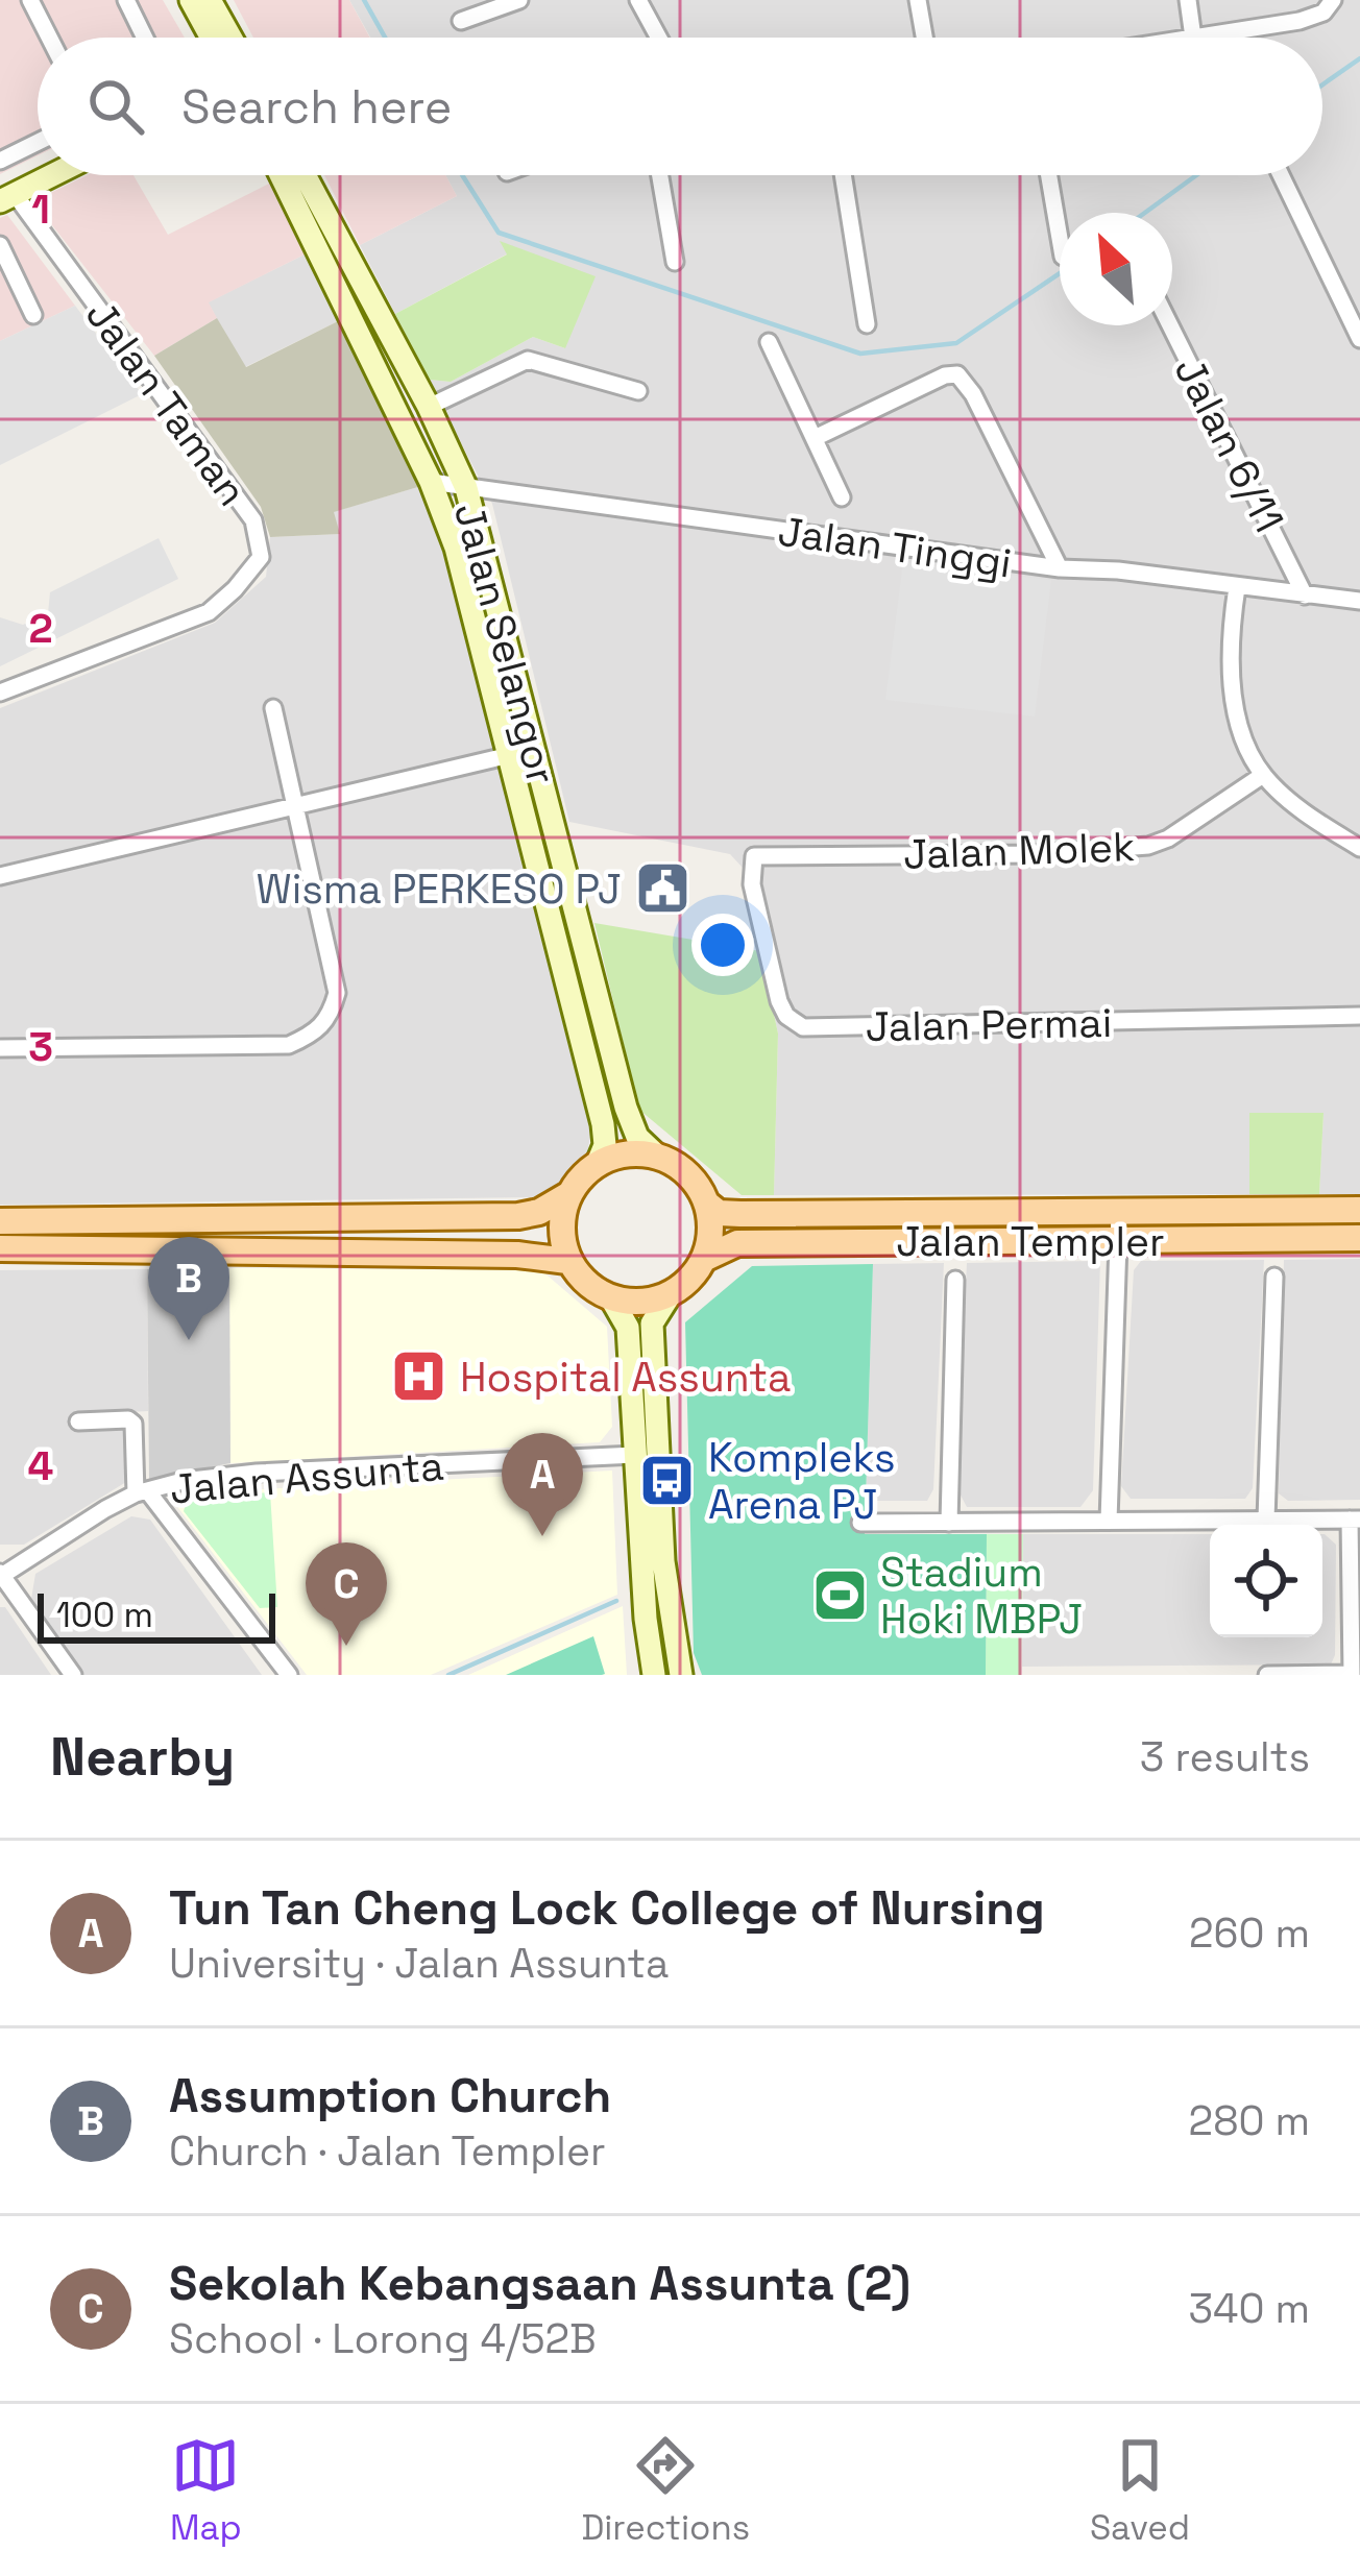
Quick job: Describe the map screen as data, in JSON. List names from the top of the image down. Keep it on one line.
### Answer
{"streets":{"main road":["Jalan Selangor","Jalan Templer"],"street":["Jalan Taman","Jalan 6/11","Jalan Tinggi","Jalan Molek","Jalan Permai","Jalan Assunta"]},"crossings":[["Jalan 6/11","Jalan Tinggi"],["Jalan Tinggi","Jalan Selangor"],["Jalan Selangor","Jalan Templer"],["Jalan Molek","Jalan Permai"]],"places":{"public building":["Wisma PERKESO PJ"],"hospital":["Hospital Assunta"],"bus stop":["Kompleks Arena PJ"],"sports":["Stadium Hoki MBPJ"]},"scale_bar":"100 m","north":"top left","page":{"search":"Search here","pins":["B","A","C"],"scale":"100 m","heading":["Nearby","3 results"],"list":[{"mark":"A","name":"Tun Tan Cheng Lock College of Nursing","note":"University · Jalan Assunta","value":"260 m"},{"mark":"B","name":"Assumption Church","note":"Church · Jalan Templer","value":"280 m"},{"mark":"C","name":"Sekolah Kebangsaan Assunta (2)","note":"School · Lorong 4/52B","value":"340 m"}],"nav":["Map","Directions","Saved"]},"grid":{"rows":["1","2","3","4"]}}
